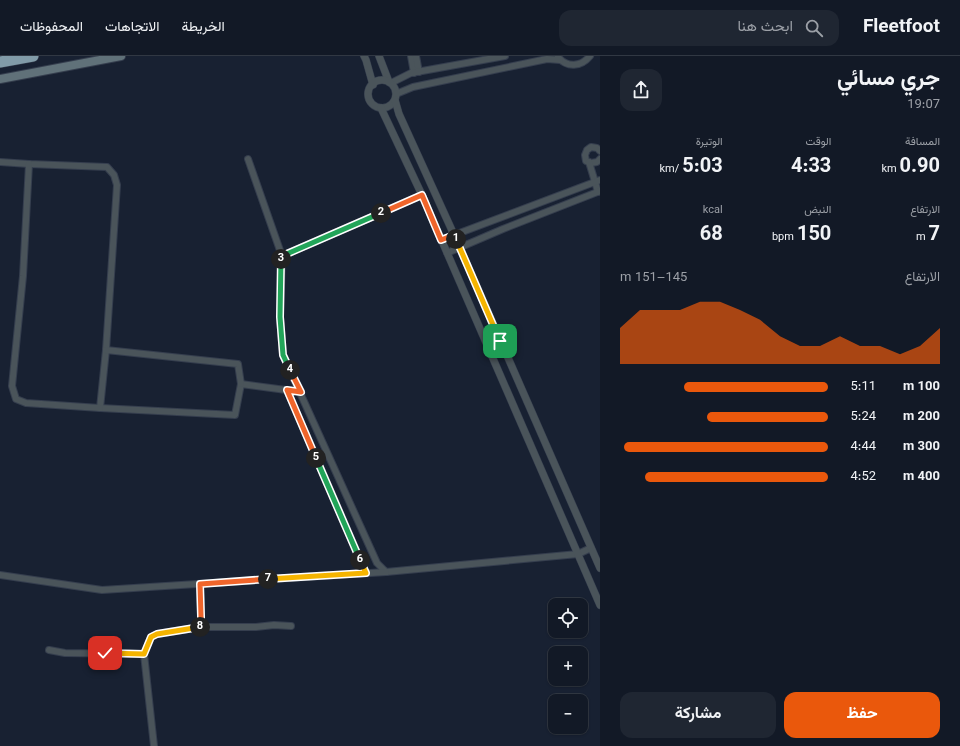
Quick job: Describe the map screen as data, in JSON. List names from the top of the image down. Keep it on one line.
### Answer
{"page":{"header":"Fleetfoot","search":"ابحث هنا","nav":["الخريطة","الاتجاهات","المحفوظات"],"heading":["جري مسائي","19:07"],"stats":[["المسافة","0.90 km"],["الوقت","4:33"],["الوتيرة","5:03 /km"],["الارتفاع","7 m"],["النبض","150 bpm"],["kcal","68"]],"pins":["2","1","3","4","5","6","7","8"],"chart":["الارتفاع","145–151 m"],"list":[{"name":"100 m","note":"5:11"},{"name":"200 m","note":"5:24"},{"name":"300 m","note":"4:44"},{"name":"400 m","note":"4:52"}],"map_buttons":["+","−"],"buttons":["حفظ","مشاركة"]}}
